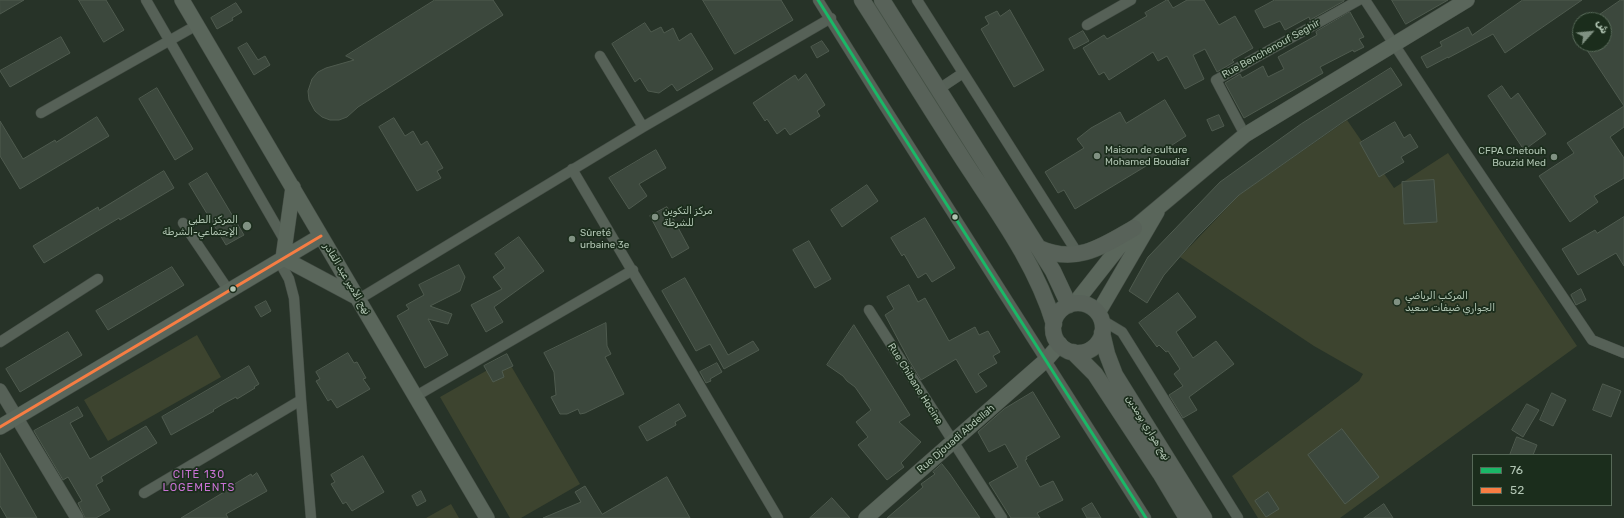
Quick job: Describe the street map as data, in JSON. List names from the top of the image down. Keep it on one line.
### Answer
{"streets":{"main road":["نهج الأمير عبد القادر","نهج هواري بومدين","Rue Djouadi Abdellah"],"street":["Rue Benchenouf Seghir","Rue Chibane Hocine"]},"crossings":[["Rue Chibane Hocine","Rue Djouadi Abdellah"],["نهج هواري بومدين","Rue Djouadi Abdellah"]],"districts":["CITÉ 130 LOGEMENTS"],"places":["Maison de culture Mohamed Boudiaf","CFPA Chetouh Bouzid Med","مركز التكوين للشرطة","المركز الطبي الإجتماعي-الشرطة","Sûreté urbaine 3e","المركب الرياضي الجواري ضيفات سعيد"],"lines":["transit line 76","transit line 52"],"legend":["76","52"],"north":"top right"}
